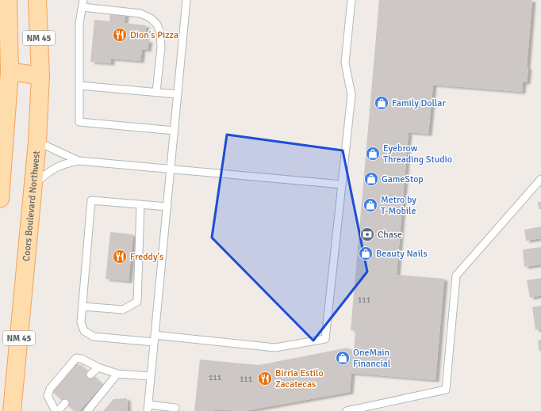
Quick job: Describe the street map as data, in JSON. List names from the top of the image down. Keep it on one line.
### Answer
{"streets":{"main road":["NM 45","Coors Boulevard Northwest"]},"places":{"restaurant":["Dion's Pizza","Freddy's","Birria Estilo Zacatecas"],"shop":["Family Dollar","Eyebrow Threading Studio","GameStop","Metro by T-Mobile","Beauty Nails","OneMain Financial"],"bank":["Chase"]},"house_numbers":["111","111","111"]}
